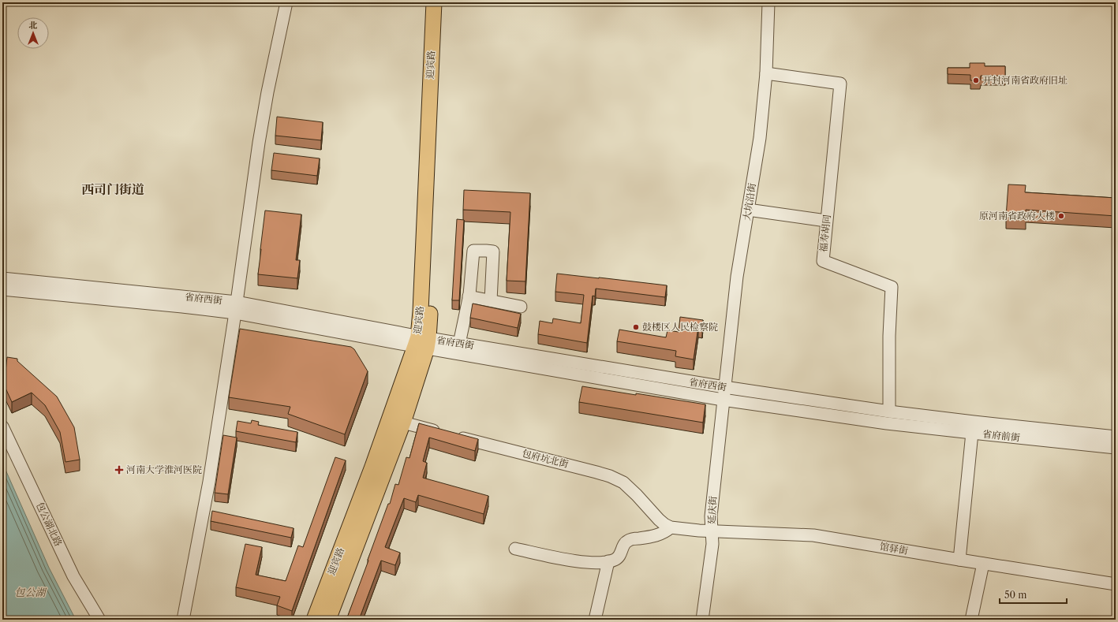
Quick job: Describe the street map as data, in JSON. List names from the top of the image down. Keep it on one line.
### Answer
{"streets":{"main road":["迎宾路"],"street":["大坑沿街","福寿胡同","省府西街","省府前街","包府坑北街","延庆街","包公湖北路","馆驿街"]},"crossings":[["迎宾路","省府西街"],["迎宾路","包府坑北街"],["大坑沿街","福寿胡同"],["大坑沿街","省府西街"],["大坑沿街","延庆街"],["福寿胡同","省府西街"],["福寿胡同","省府前街"],["省府西街","省府前街"],["省府西街","延庆街"],["包府坑北街","馆驿街"],["延庆街","馆驿街"]],"districts":["西司门街道"],"water":["包公湖"],"places":{"other":["开封河南省政府旧址","原河南省政府大楼","鼓楼区人民检察院"],"health":["河南大学淮河医院"]},"scale_bar":"50 m","north":"top"}
